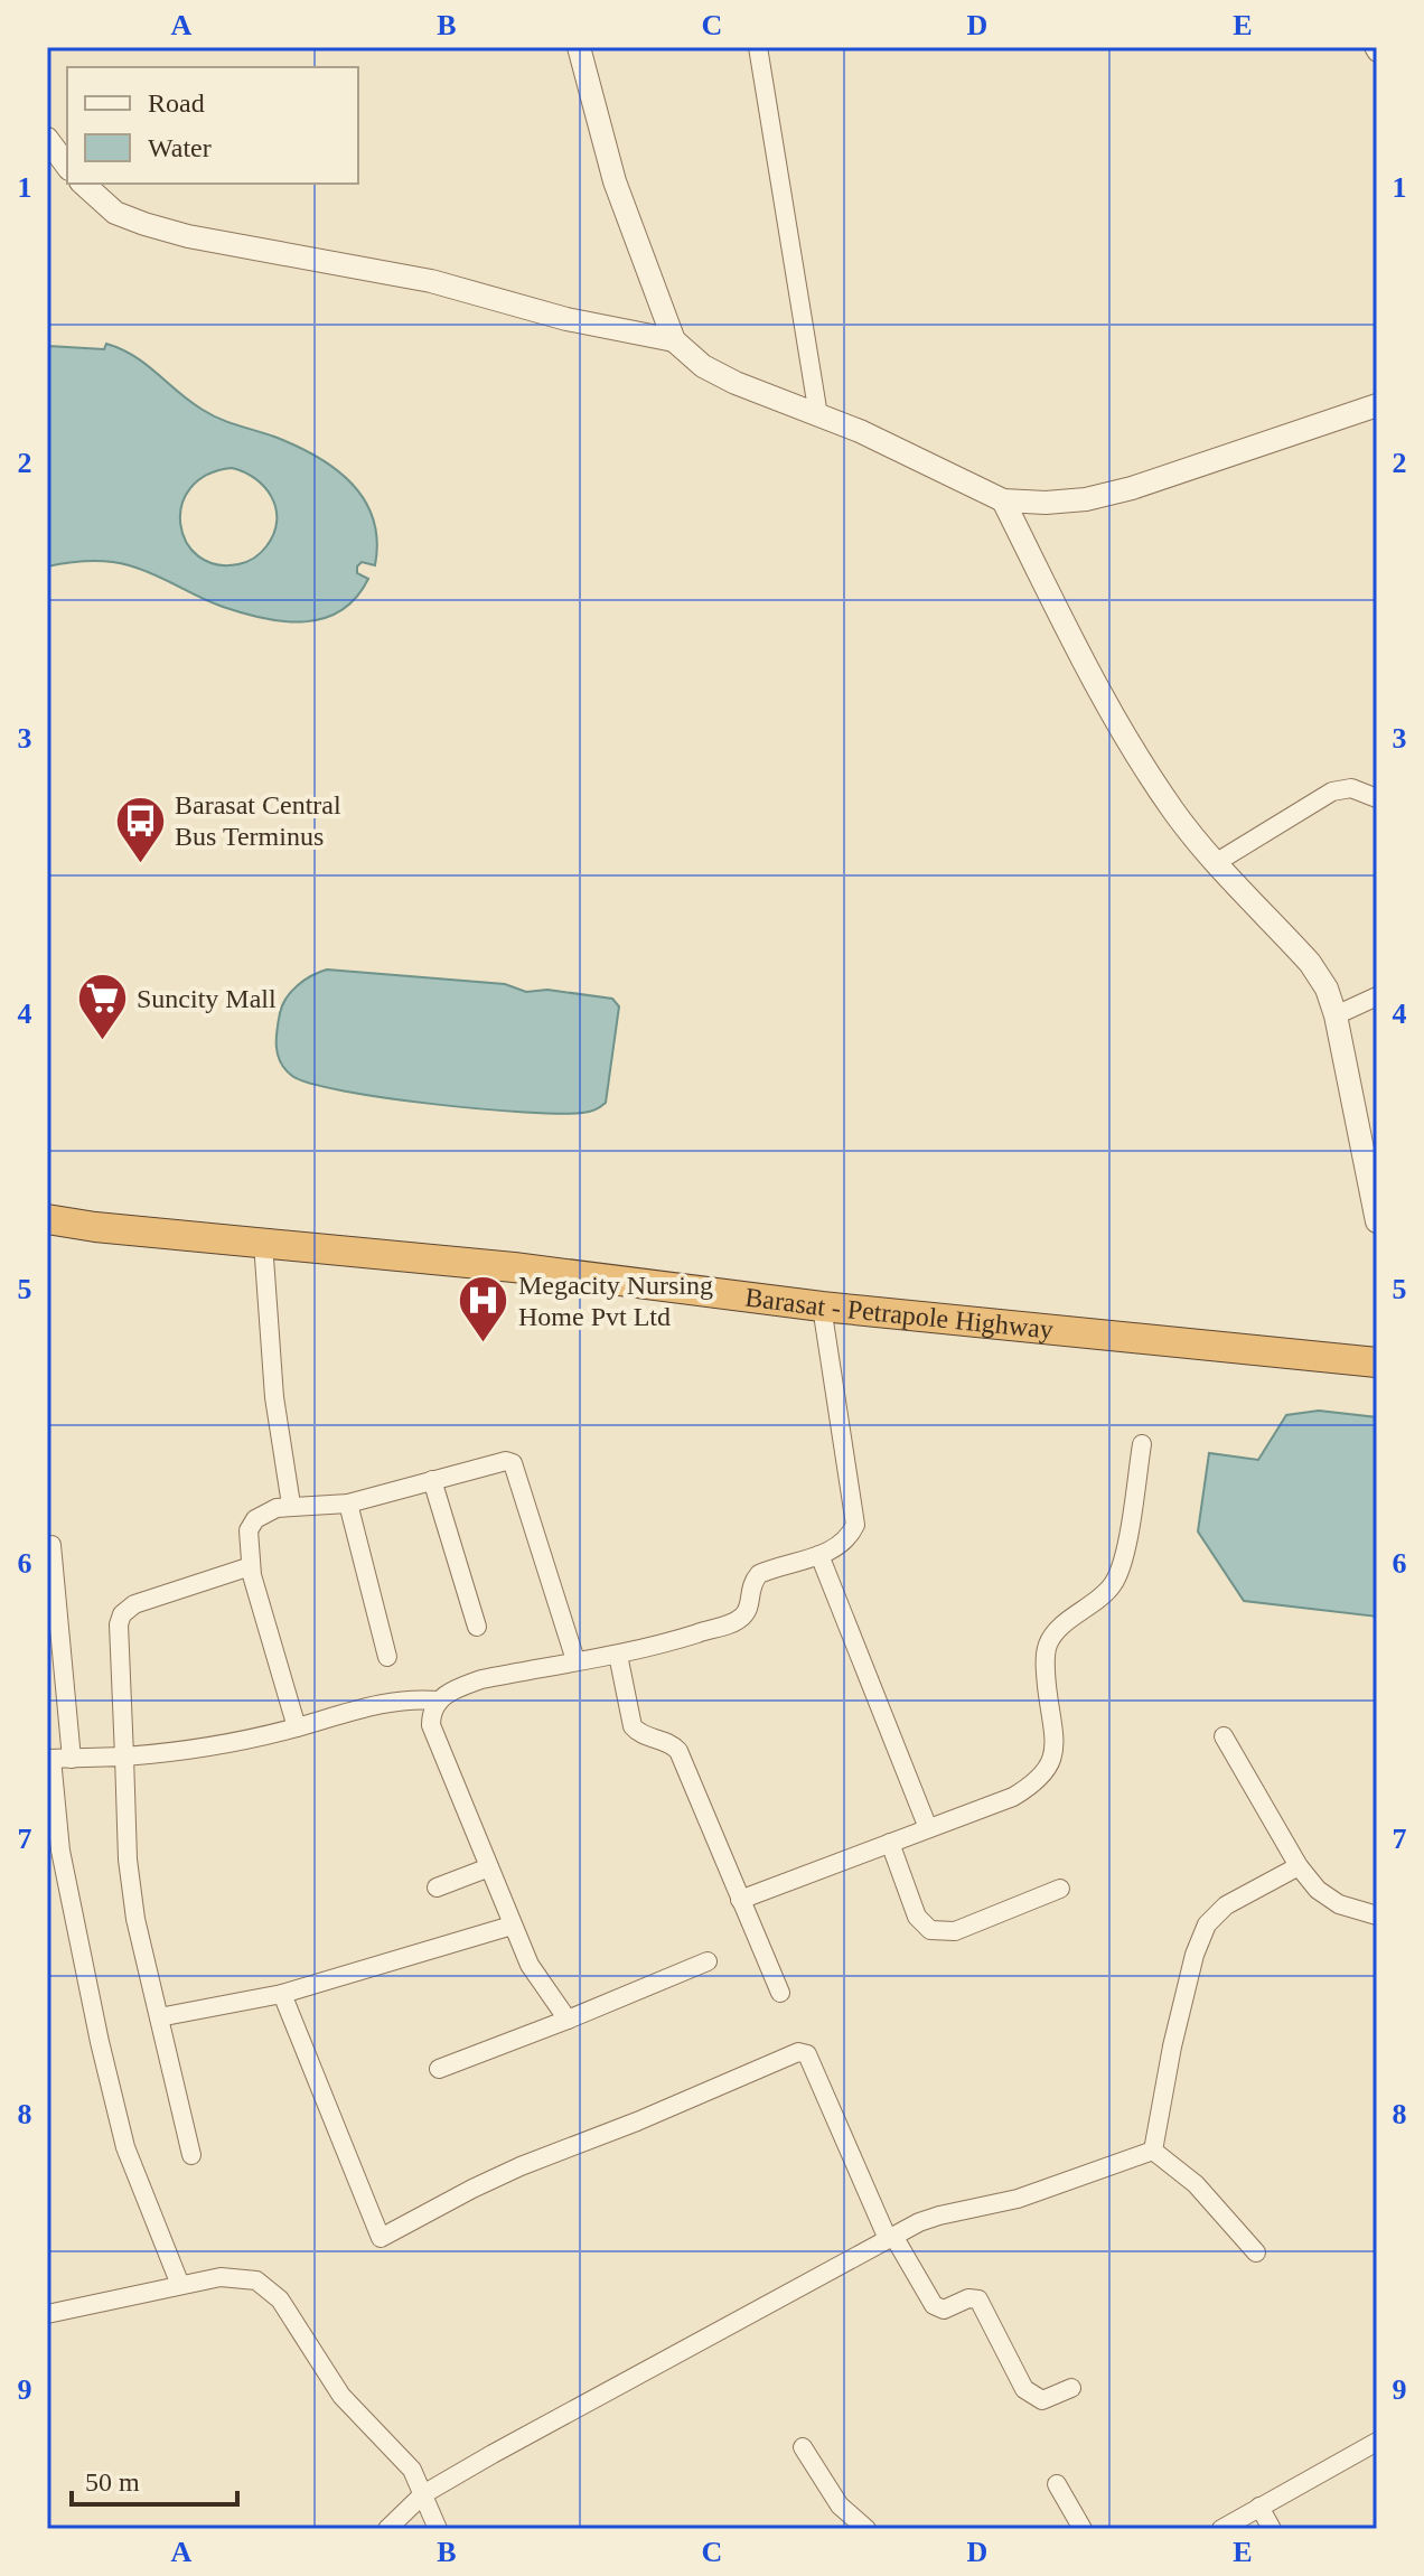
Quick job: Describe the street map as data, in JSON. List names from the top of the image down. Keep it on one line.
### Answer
{"streets":{"highway":["Barasat - Petrapole Highway"]},"places":{"bus stop":["Barasat Central Bus Terminus"],"supermarket":["Suncity Mall"],"hospital":["Megacity Nursing Home Pvt Ltd"]},"legend":["Road","Water"],"scale_bar":"50 m","grid":{"columns":["A","B","C","D","E"],"rows":["1","2","3","4","5","6","7","8","9"]}}
